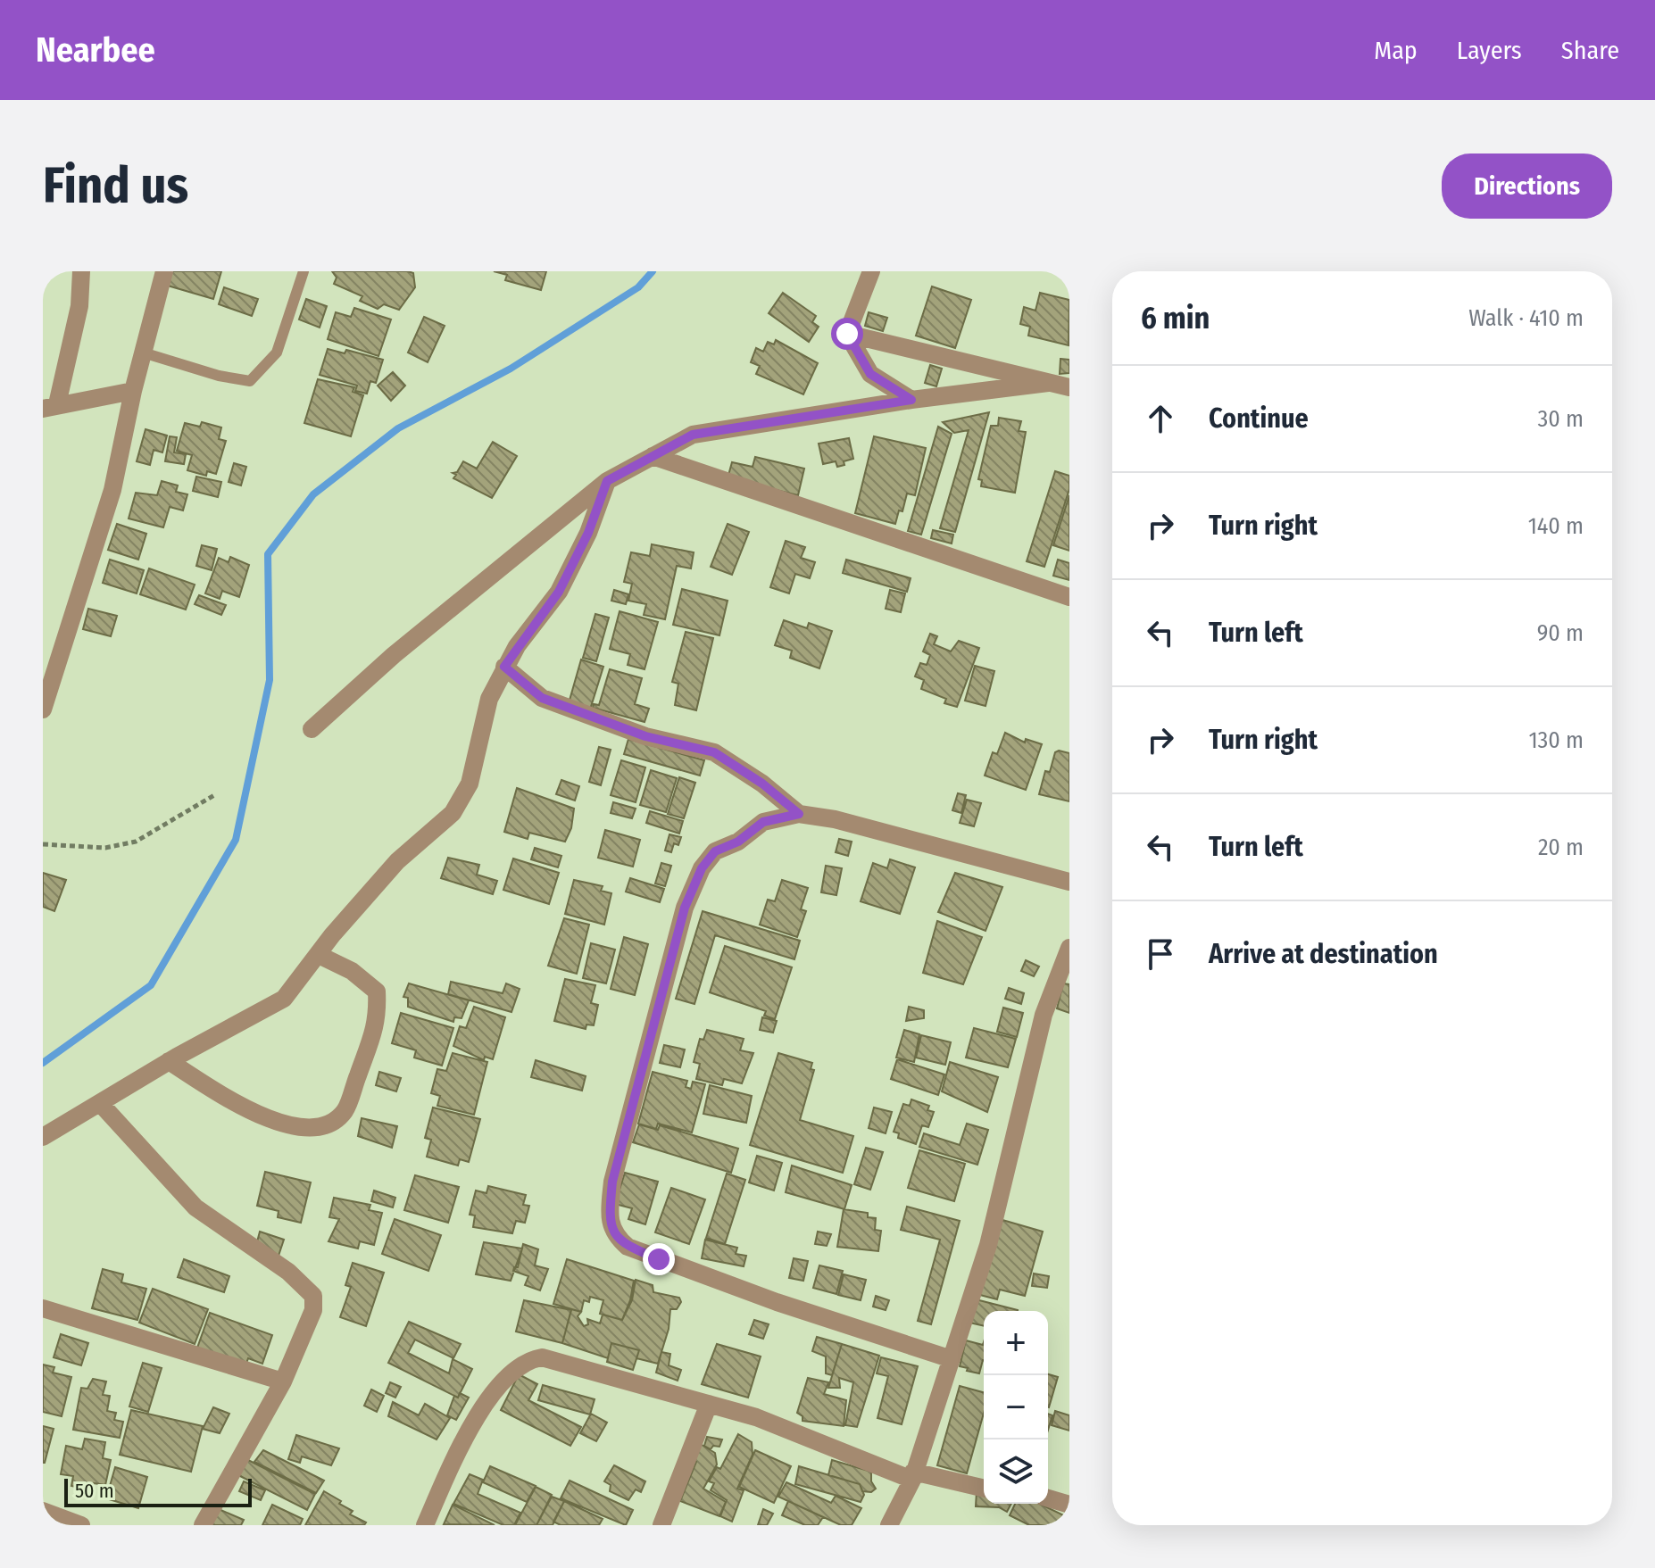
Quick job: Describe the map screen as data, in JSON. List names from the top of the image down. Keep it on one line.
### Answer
{"scale_bar":"50 m","page":{"header":"Nearbee","nav":["Map","Layers","Share"],"buttons":"Directions","title":"Find us","heading":["6 min","Walk · 410 m"],"list":[["Continue","30 m"],["Turn right","140 m"],["Turn left","90 m"],["Turn right","130 m"],["Turn left","20 m"],"Arrive at destination"],"map_buttons":["+","−"],"scale":"50 m"}}
